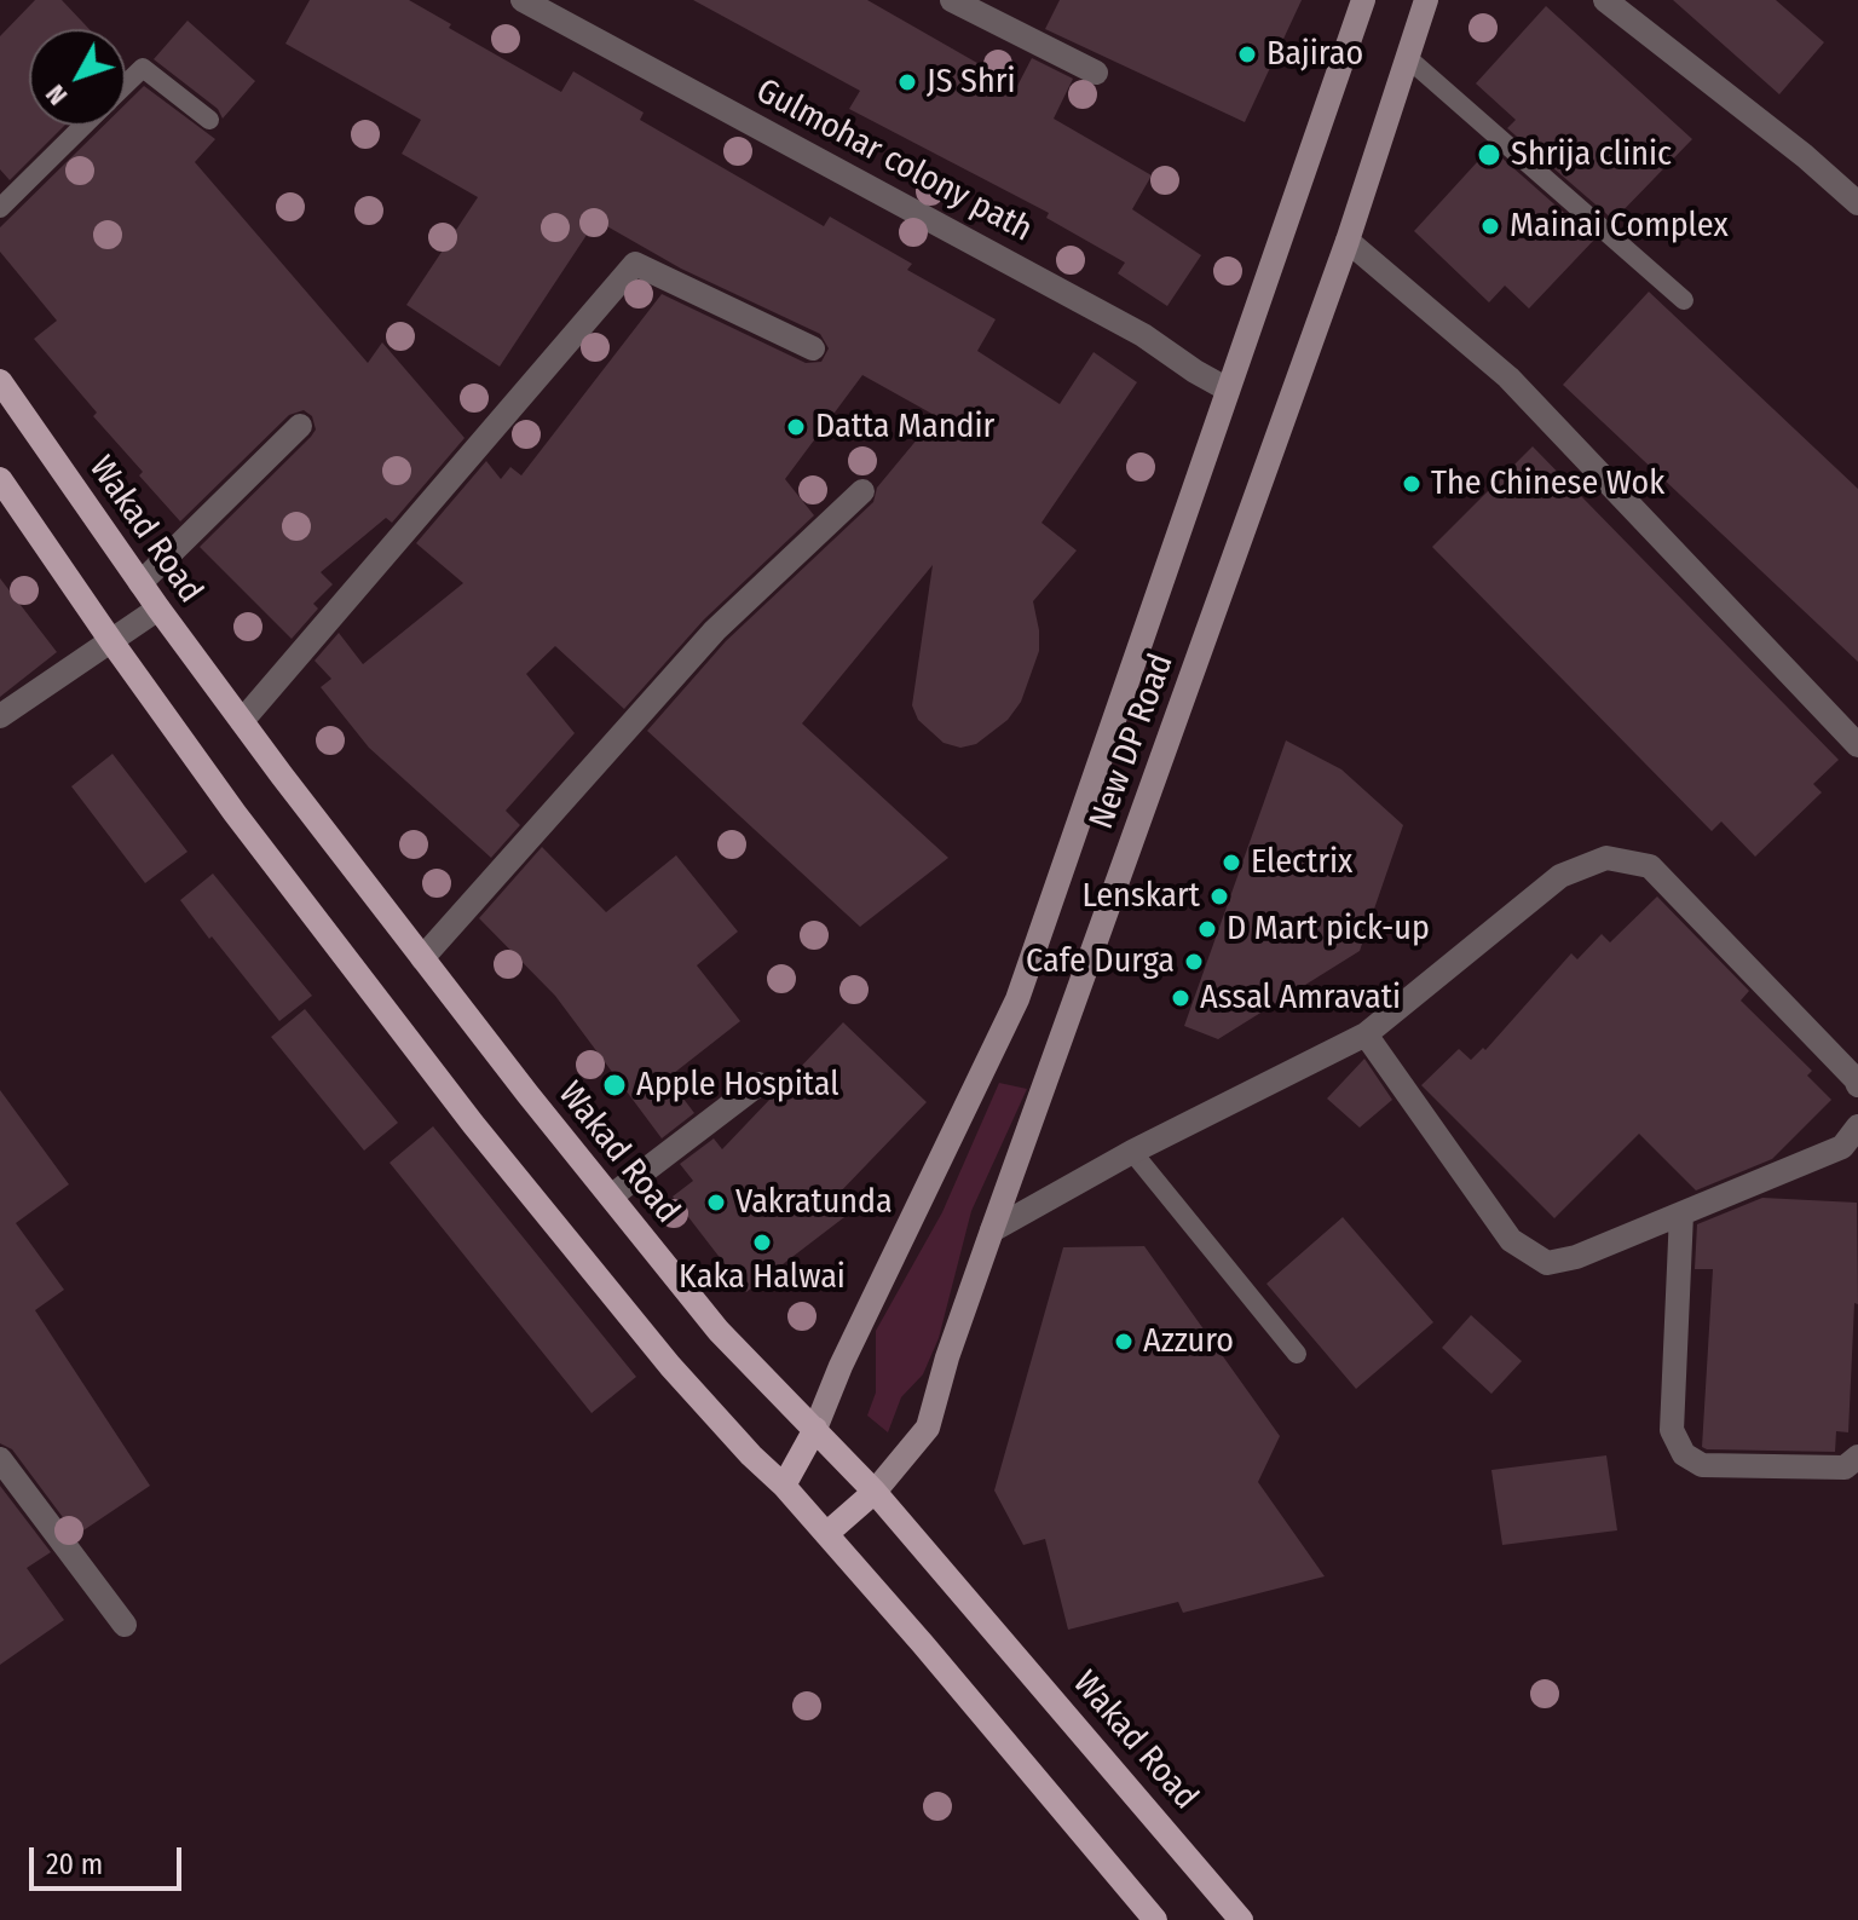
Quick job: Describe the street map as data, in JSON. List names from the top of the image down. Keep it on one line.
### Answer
{"streets":{"main road":["Wakad Road","New DP Road"],"street":["Gulmohar colony path"]},"crossings":[["Gulmohar colony path","New DP Road"],["Wakad Road","New DP Road"]],"places":["Bajirao","JS Shri","Shrija clinic","Mainai Complex","Datta Mandir","The Chinese Wok","Electrix","Lenskart","D Mart pick-up","Cafe Durga","Assal Amravati","Apple Hospital","Vakratunda","Kaka Halwai","Azzuro"],"scale_bar":"20 m","north":"bottom left"}
